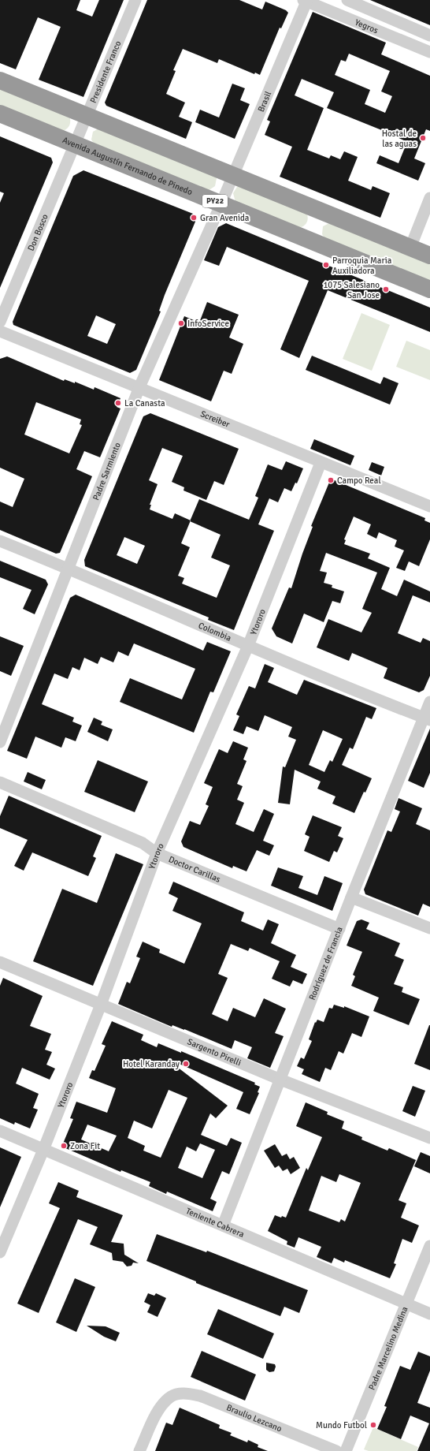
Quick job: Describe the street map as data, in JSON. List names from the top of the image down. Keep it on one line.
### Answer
{"streets":{"highway":["Avenida Augustín Fernando de Pinedo","PY22"],"street":["Yegros","Presidente Franco","Brasil","Don Bosco","Screiber","Padre Sarmiento","Ytororo","Colombia","Doctor Carillas","Rodríguez de Francia","Sargento Pirelli","Teniente Cabrera","Padre Marcelino Medina","Braulio Lezcano"]},"crossings":[["Yegros","Brasil"],["Presidente Franco","Avenida Augustín Fernando de Pinedo"],["Presidente Franco","Don Bosco"],["Brasil","Avenida Augustín Fernando de Pinedo"],["Brasil","Padre Sarmiento"],["Avenida Augustín Fernando de Pinedo","Don Bosco"],["Avenida Augustín Fernando de Pinedo","Padre Sarmiento"],["Screiber","Padre Sarmiento"],["Screiber","Ytororo"],["Padre Sarmiento","Colombia"],["Ytororo","Colombia"],["Ytororo","Doctor Carillas"],["Ytororo","Sargento Pirelli"],["Ytororo","Teniente Cabrera"],["Colombia","Rodríguez de Francia"],["Doctor Carillas","Rodríguez de Francia"],["Rodríguez de Francia","Sargento Pirelli"],["Rodríguez de Francia","Teniente Cabrera"],["Teniente Cabrera","Padre Marcelino Medina"]],"places":["Hostal de las aguas","Gran Avenida","Parroquia Maria Auxiliadora","1075 Salesiano San Jose","InfoService","La Canasta","Campo Real","Hotel Karanday","Zona Fit","Mundo Futbol"]}
